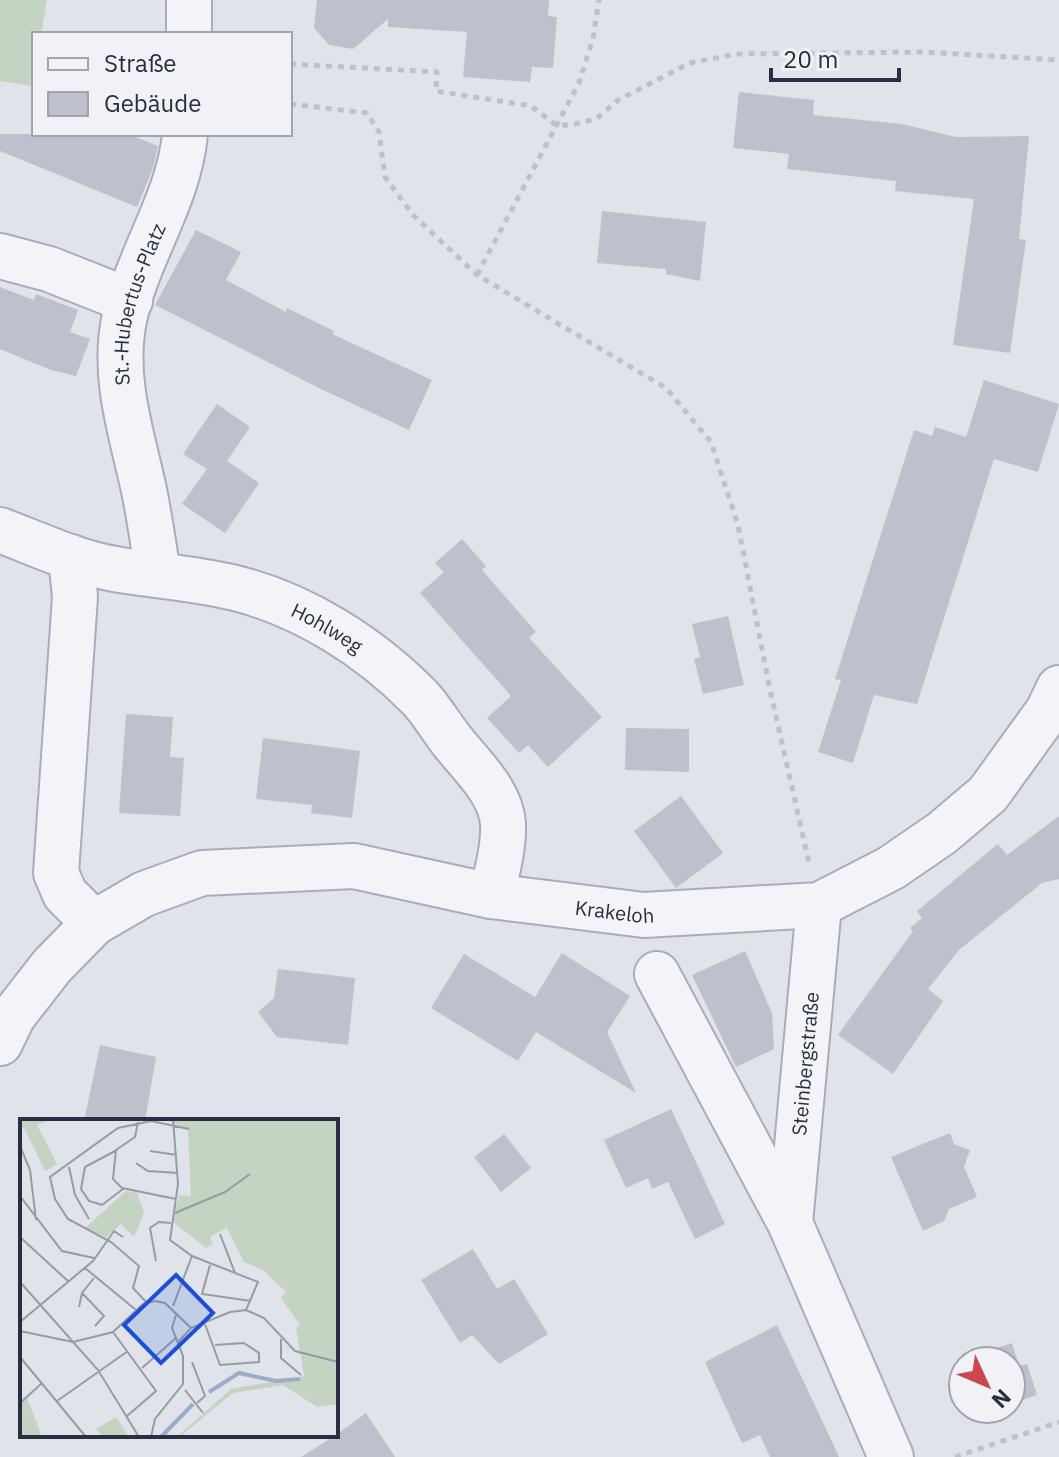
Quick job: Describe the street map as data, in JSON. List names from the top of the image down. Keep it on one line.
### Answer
{"streets":{"street":["St.-Hubertus-Platz","Hohlweg","Krakeloh","Steinbergstraße"]},"crossings":[["St.-Hubertus-Platz","Hohlweg"],["Hohlweg","Krakeloh"],["Krakeloh","Steinbergstraße"]],"legend":["Straße","Gebäude"],"scale_bar":"20 m","north":"bottom right"}
